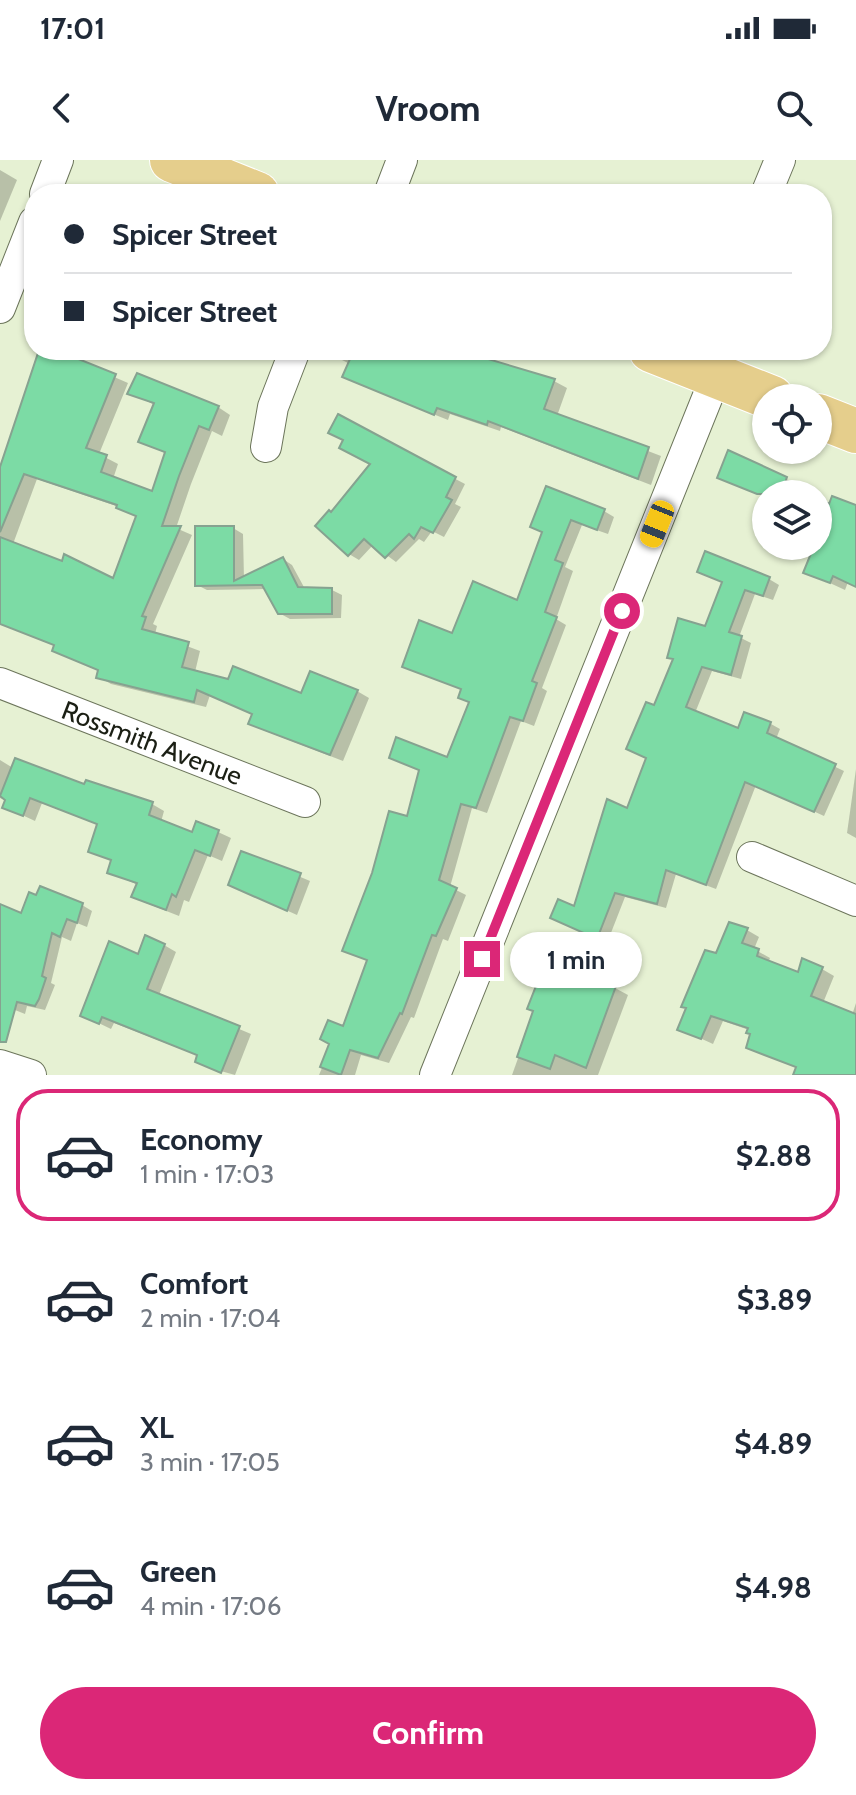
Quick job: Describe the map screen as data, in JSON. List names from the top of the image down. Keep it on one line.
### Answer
{"streets":{"street":["Rossmith Avenue"]},"page":{"status":"17:01","header":"Vroom","banner":["Spicer Street","Spicer Street"],"bubble":"1 min","list":[{"name":"Economy","note":"1 min · 17:03","value":"$2.88"},{"name":"Comfort","note":"2 min · 17:04","value":"$3.89"},{"name":"XL","note":"3 min · 17:05","value":"$4.89"},{"name":"Green","note":"4 min · 17:06","value":"$4.98"}],"buttons":"Confirm"}}
